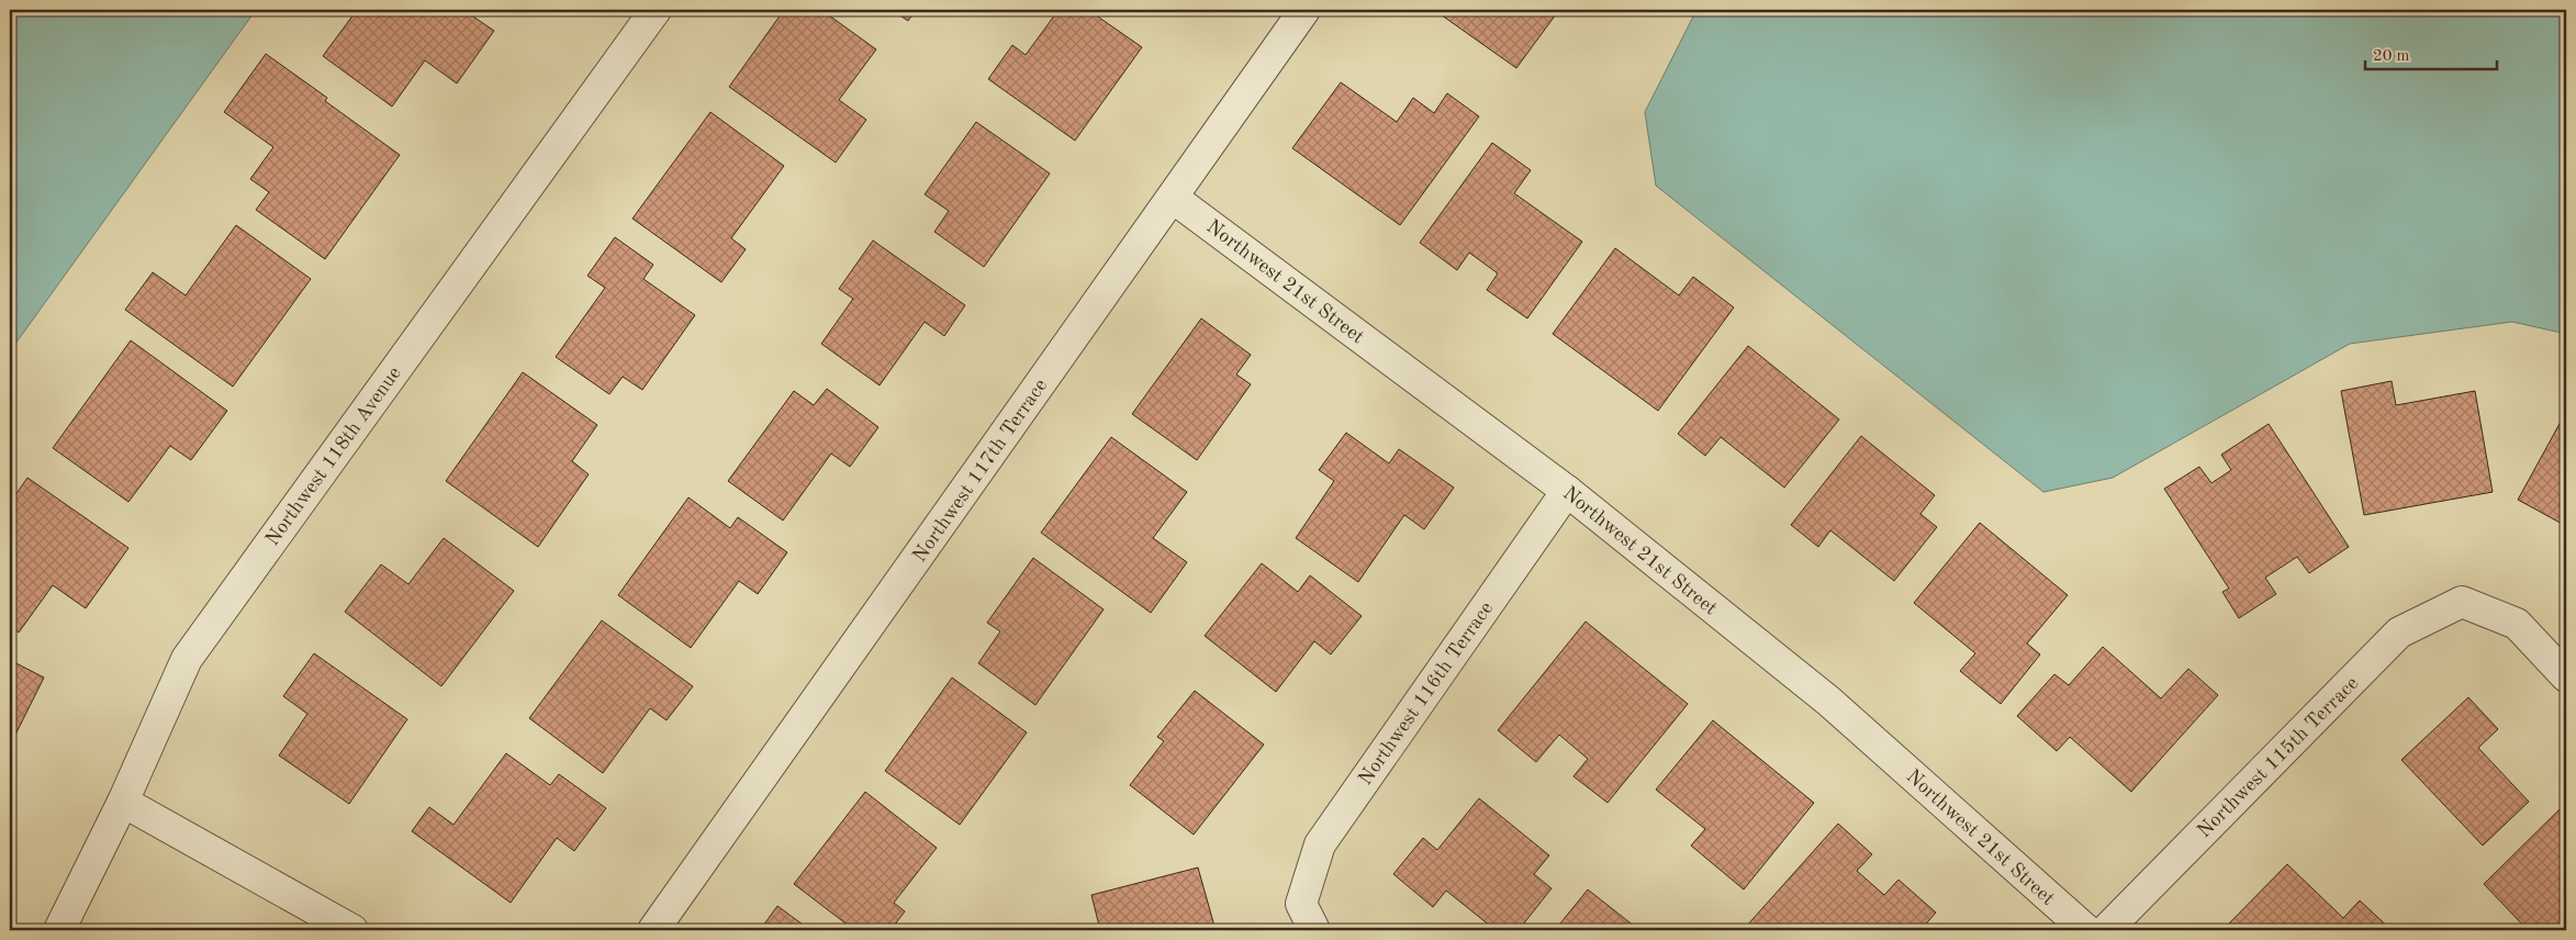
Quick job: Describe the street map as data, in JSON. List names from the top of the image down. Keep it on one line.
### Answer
{"streets":{"street":["Northwest 21st Street","Northwest 118th Avenue","Northwest 117th Terrace","Northwest 116th Terrace","Northwest 115th Terrace"]},"crossings":[["Northwest 21st Street","Northwest 117th Terrace"],["Northwest 21st Street","Northwest 116th Terrace"]],"scale_bar":"20 m"}
